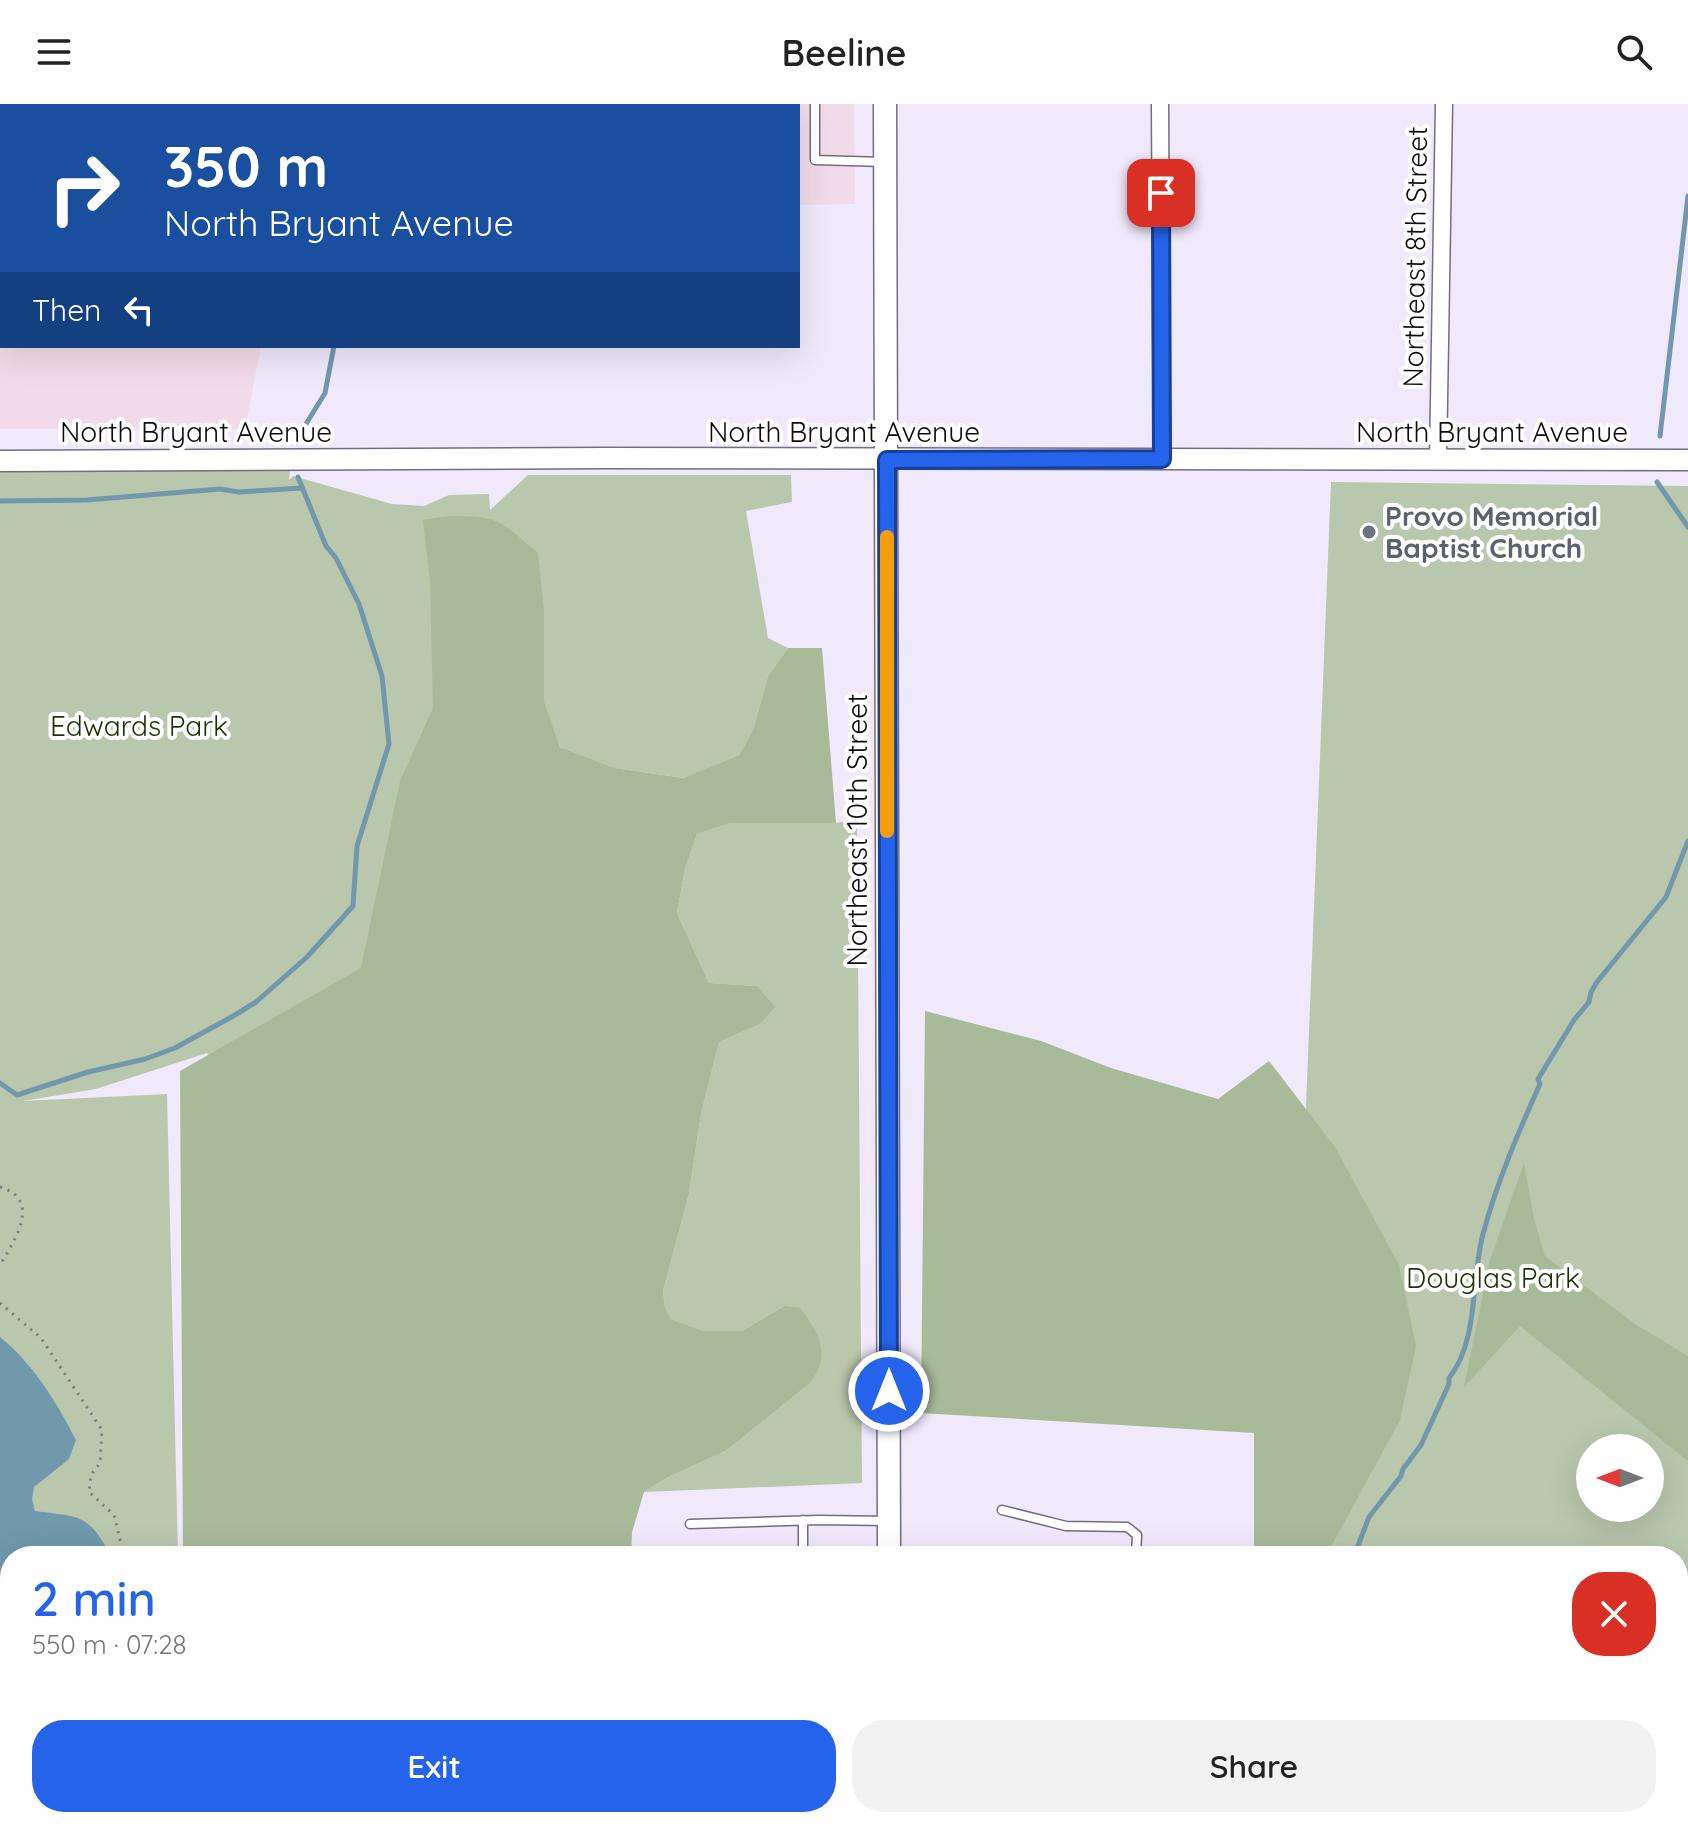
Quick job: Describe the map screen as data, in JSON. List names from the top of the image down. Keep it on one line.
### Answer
{"streets":{"main road":["Northeast 10th Street"],"street":["Northeast 8th Street","North Bryant Avenue"]},"crossings":[["Northeast 8th Street","North Bryant Avenue"],["North Bryant Avenue","Northeast 10th Street"]],"parks":["Edwards Park","Douglas Park"],"places":["Provo Memorial Baptist Church"],"north":"left","page":{"header":"Beeline","turn":["350 m","North Bryant Avenue"],"then":"Then","heading":["2 min","550 m · 07:28"],"buttons":["Exit","Share"]}}
